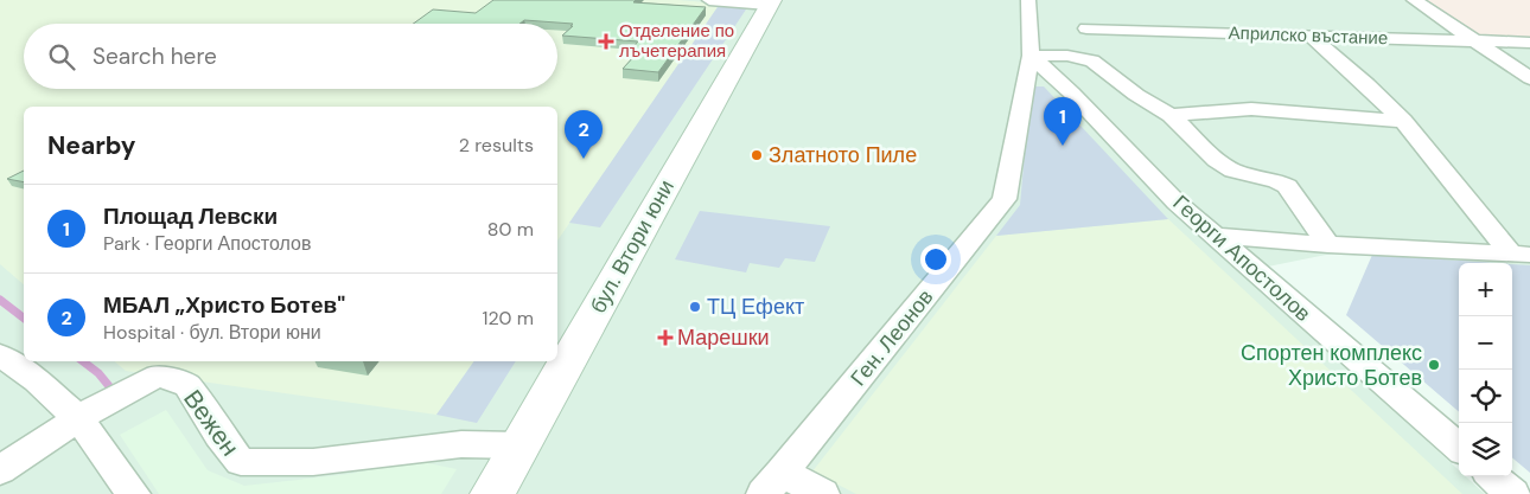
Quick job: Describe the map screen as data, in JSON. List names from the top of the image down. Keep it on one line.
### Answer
{"streets":{"street":["Априлско въстание","бул. Втори юни","Георги Апостолов","Ген. Леонов","Вежен"]},"crossings":[["бул. Втори юни","Вежен"],["Георги Апостолов","Ген. Леонов"]],"places":{"health":["Отделение по лъчетерапия","Марешки"],"other":["Златното Пиле","ТЦ Ефект","Спортен комплекс Христо Ботев"]},"page":{"search":"Search here","pins":["1","2"],"heading":["Nearby","2 results"],"list":[{"mark":"1","name":"Площад Левски","note":"Park · Георги Апостолов","value":"80 m"},{"mark":"2","name":"МБАЛ „Христо Ботев\"","note":"Hospital · бул. Втори юни","value":"120 m"}],"map_buttons":["+","−"]}}
